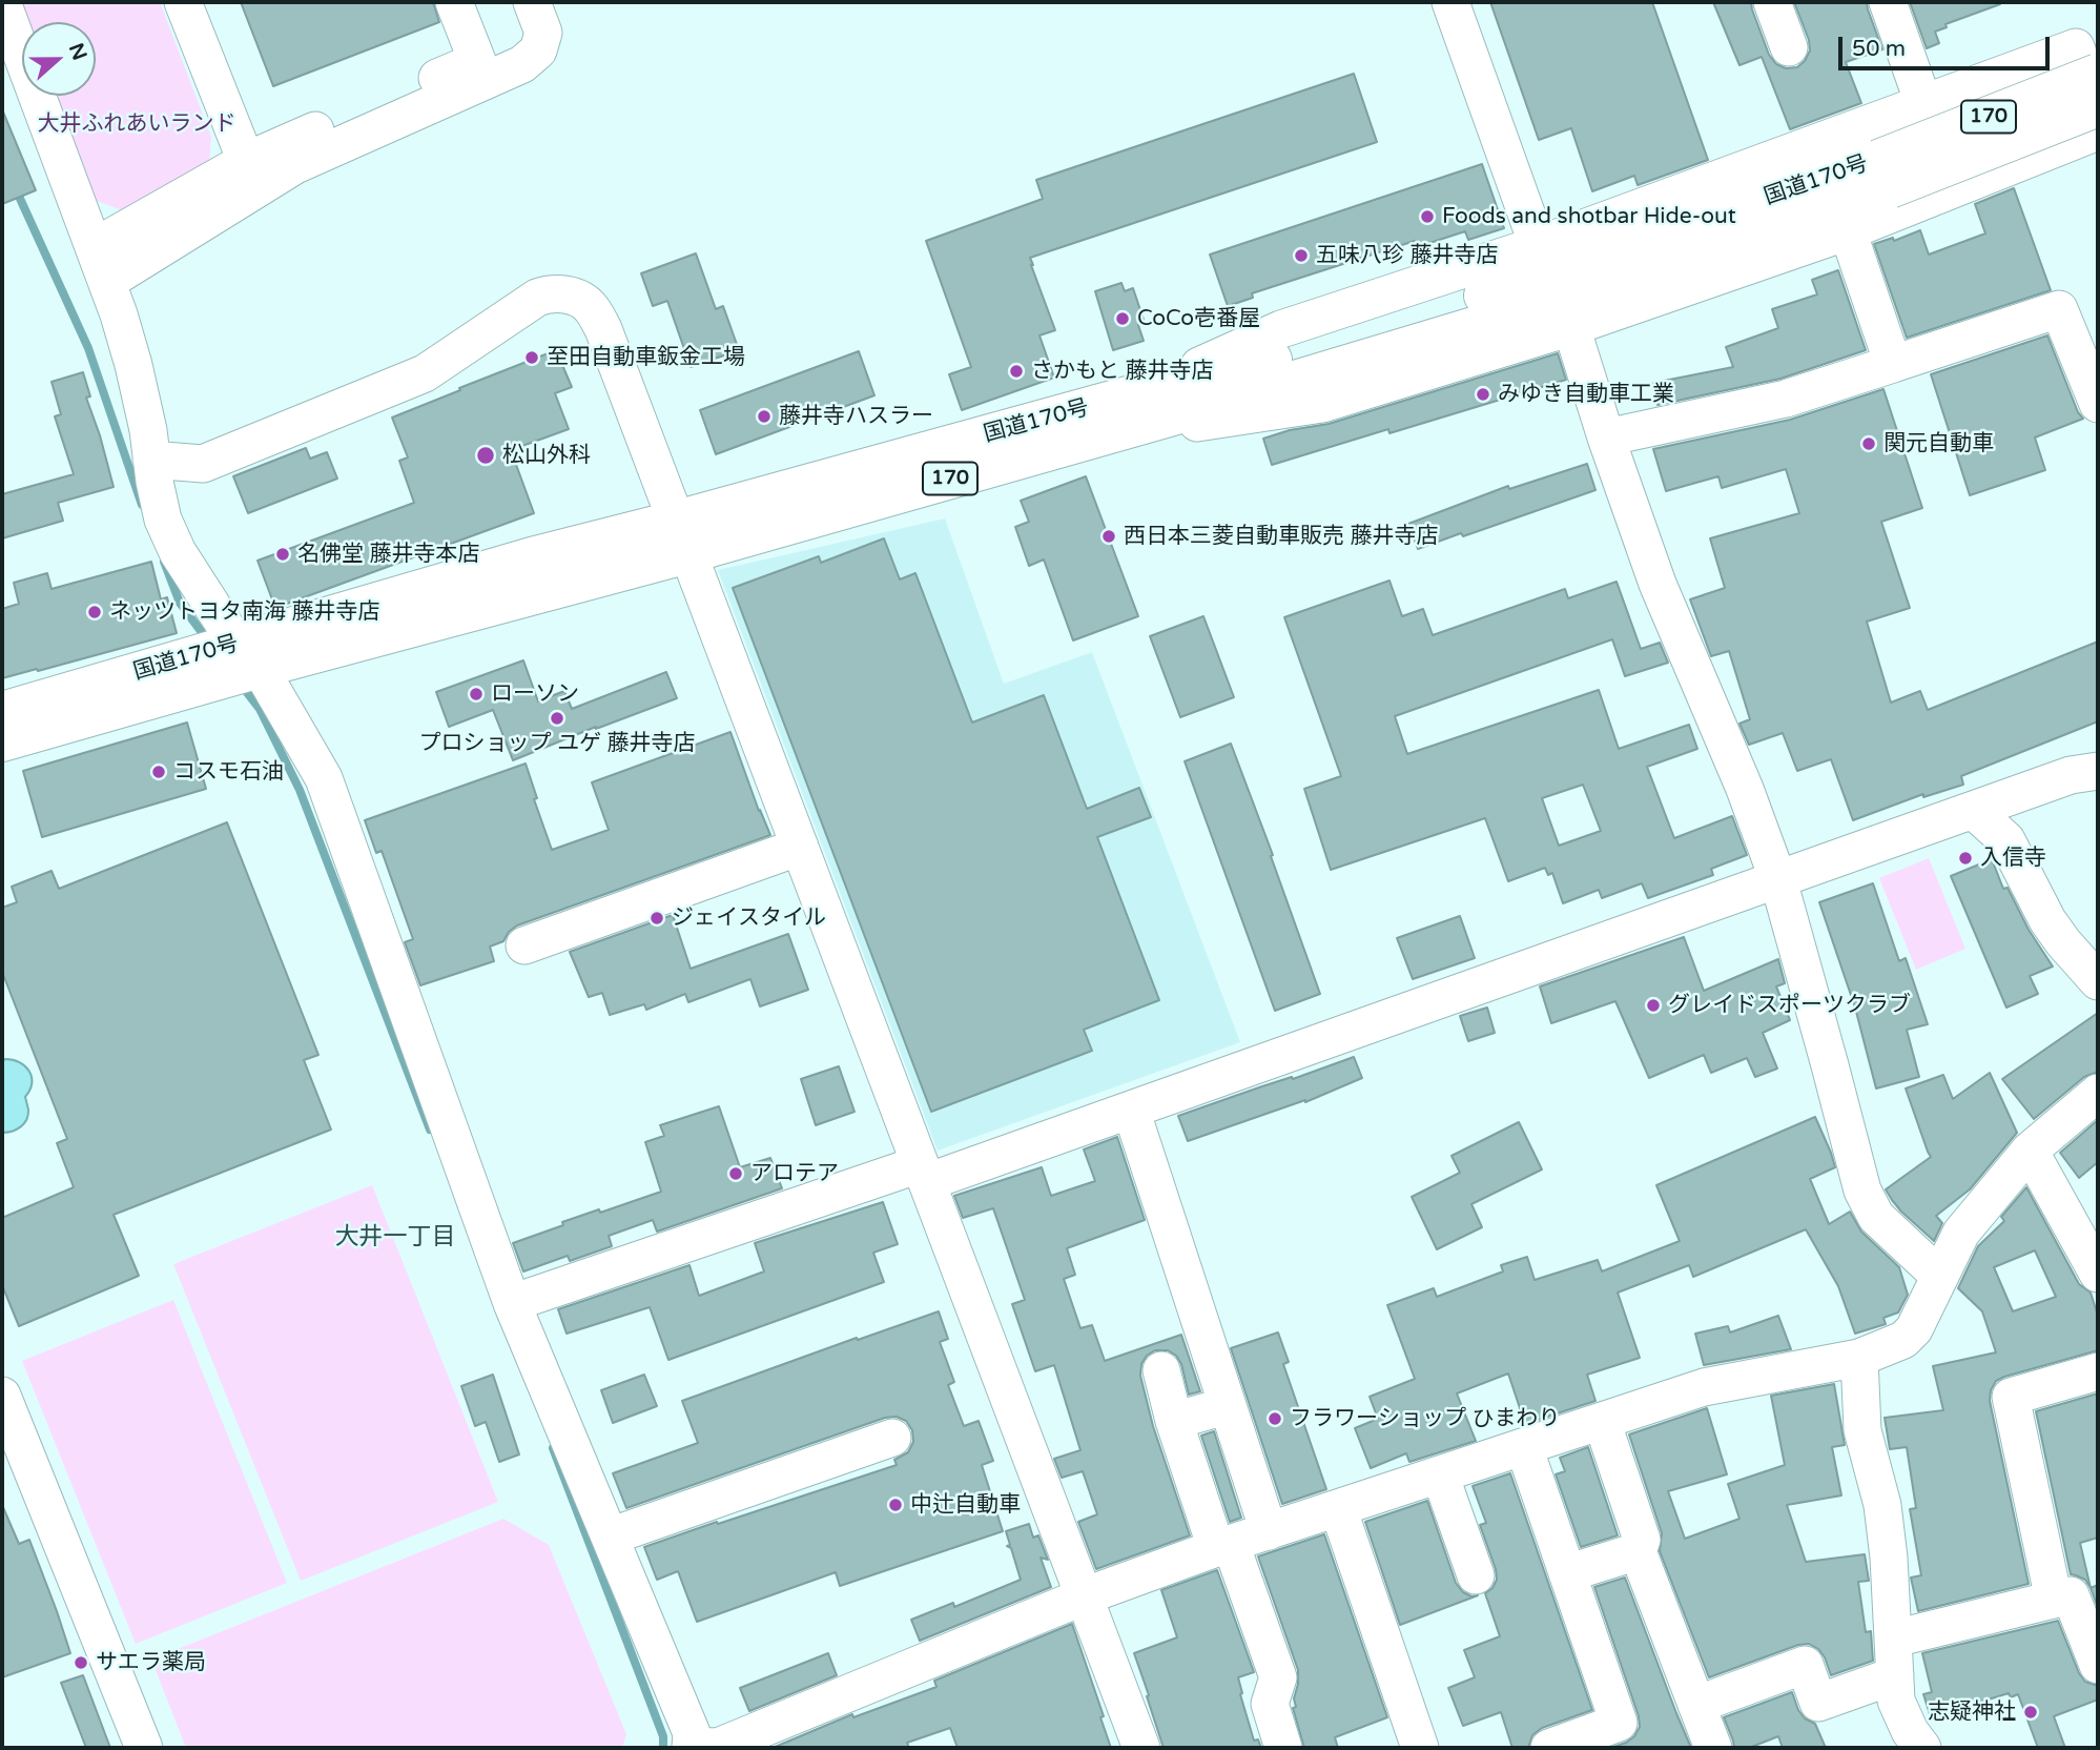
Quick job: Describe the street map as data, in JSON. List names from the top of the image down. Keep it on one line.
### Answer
{"streets":{"highway":["170","国道170号"]},"districts":["大井一丁目"],"parks":["大井ふれあいランド"],"places":["Foods and shotbar Hide-out","五味八珍 藤井寺店","CoCo壱番屋","至田自動車鈑金工場","さかもと 藤井寺店","みゆき自動車工業","藤井寺ハスラー","関元自動車","松山外科","西日本三菱自動車販売 藤井寺店","名佛堂 藤井寺本店","ネッツトヨタ南海 藤井寺店","ローソン","プロショップ ユゲ 藤井寺店","コスモ石油","入信寺","ジェイスタイル","グレイドスポーツクラブ","アロテア","フラワーショップ ひまわり","中辻自動車","サエラ薬局","志疑神社"],"scale_bar":"50 m","north":"right"}
